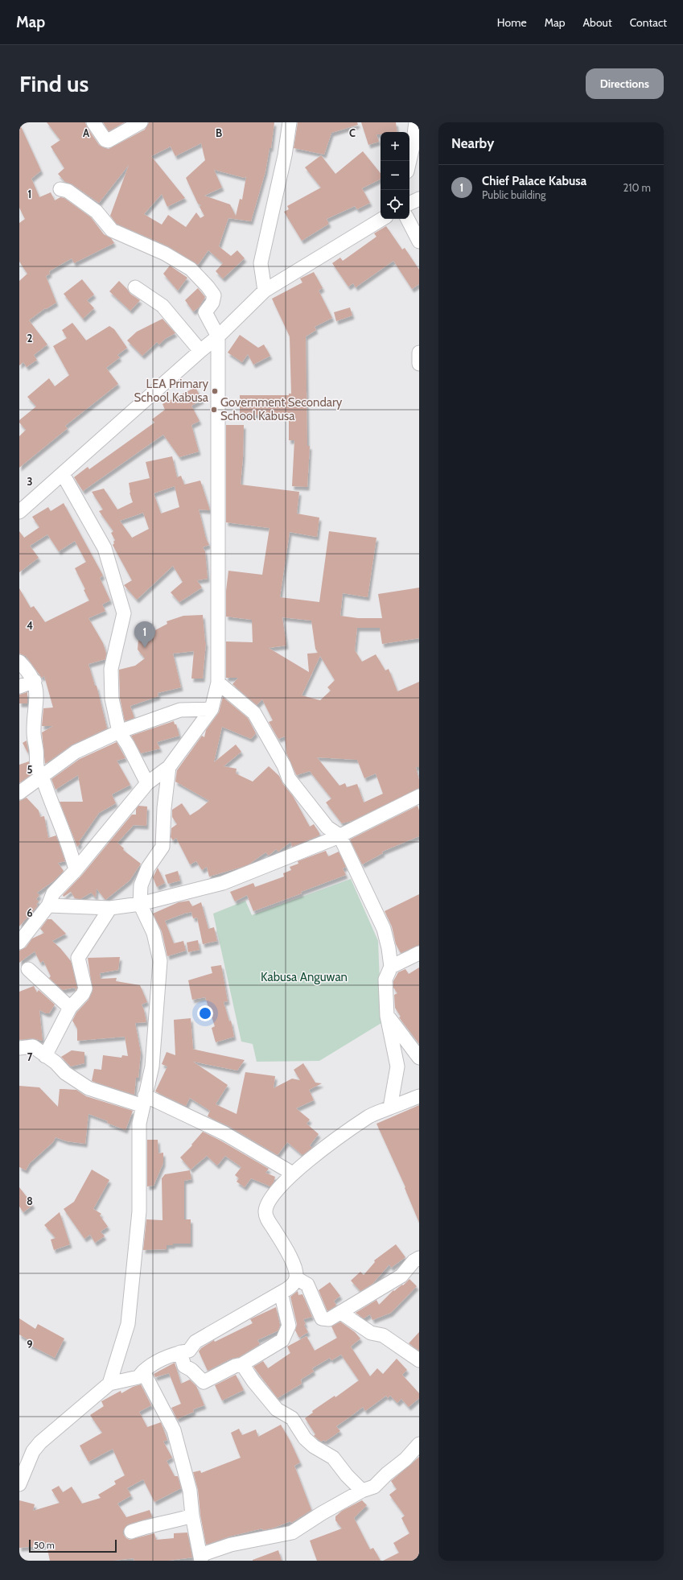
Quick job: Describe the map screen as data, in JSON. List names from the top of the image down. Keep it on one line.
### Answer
{"parks":["Kabusa Anguwan"],"places":["LEA Primary School Kabusa","Government Secondary School Kabusa"],"scale_bar":"50 m","page":{"header":"Map","nav":["Home","Map","About","Contact"],"buttons":"Directions","title":"Find us","heading":"Nearby","map_buttons":["+","−"],"list":[{"mark":"1","name":"Chief Palace Kabusa","note":"Public building","value":"210 m"}],"pins":"1","scale":"50 m"},"grid":{"columns":["A","B","C"],"rows":["1","2","3","4","5","6","7","8","9"]}}
